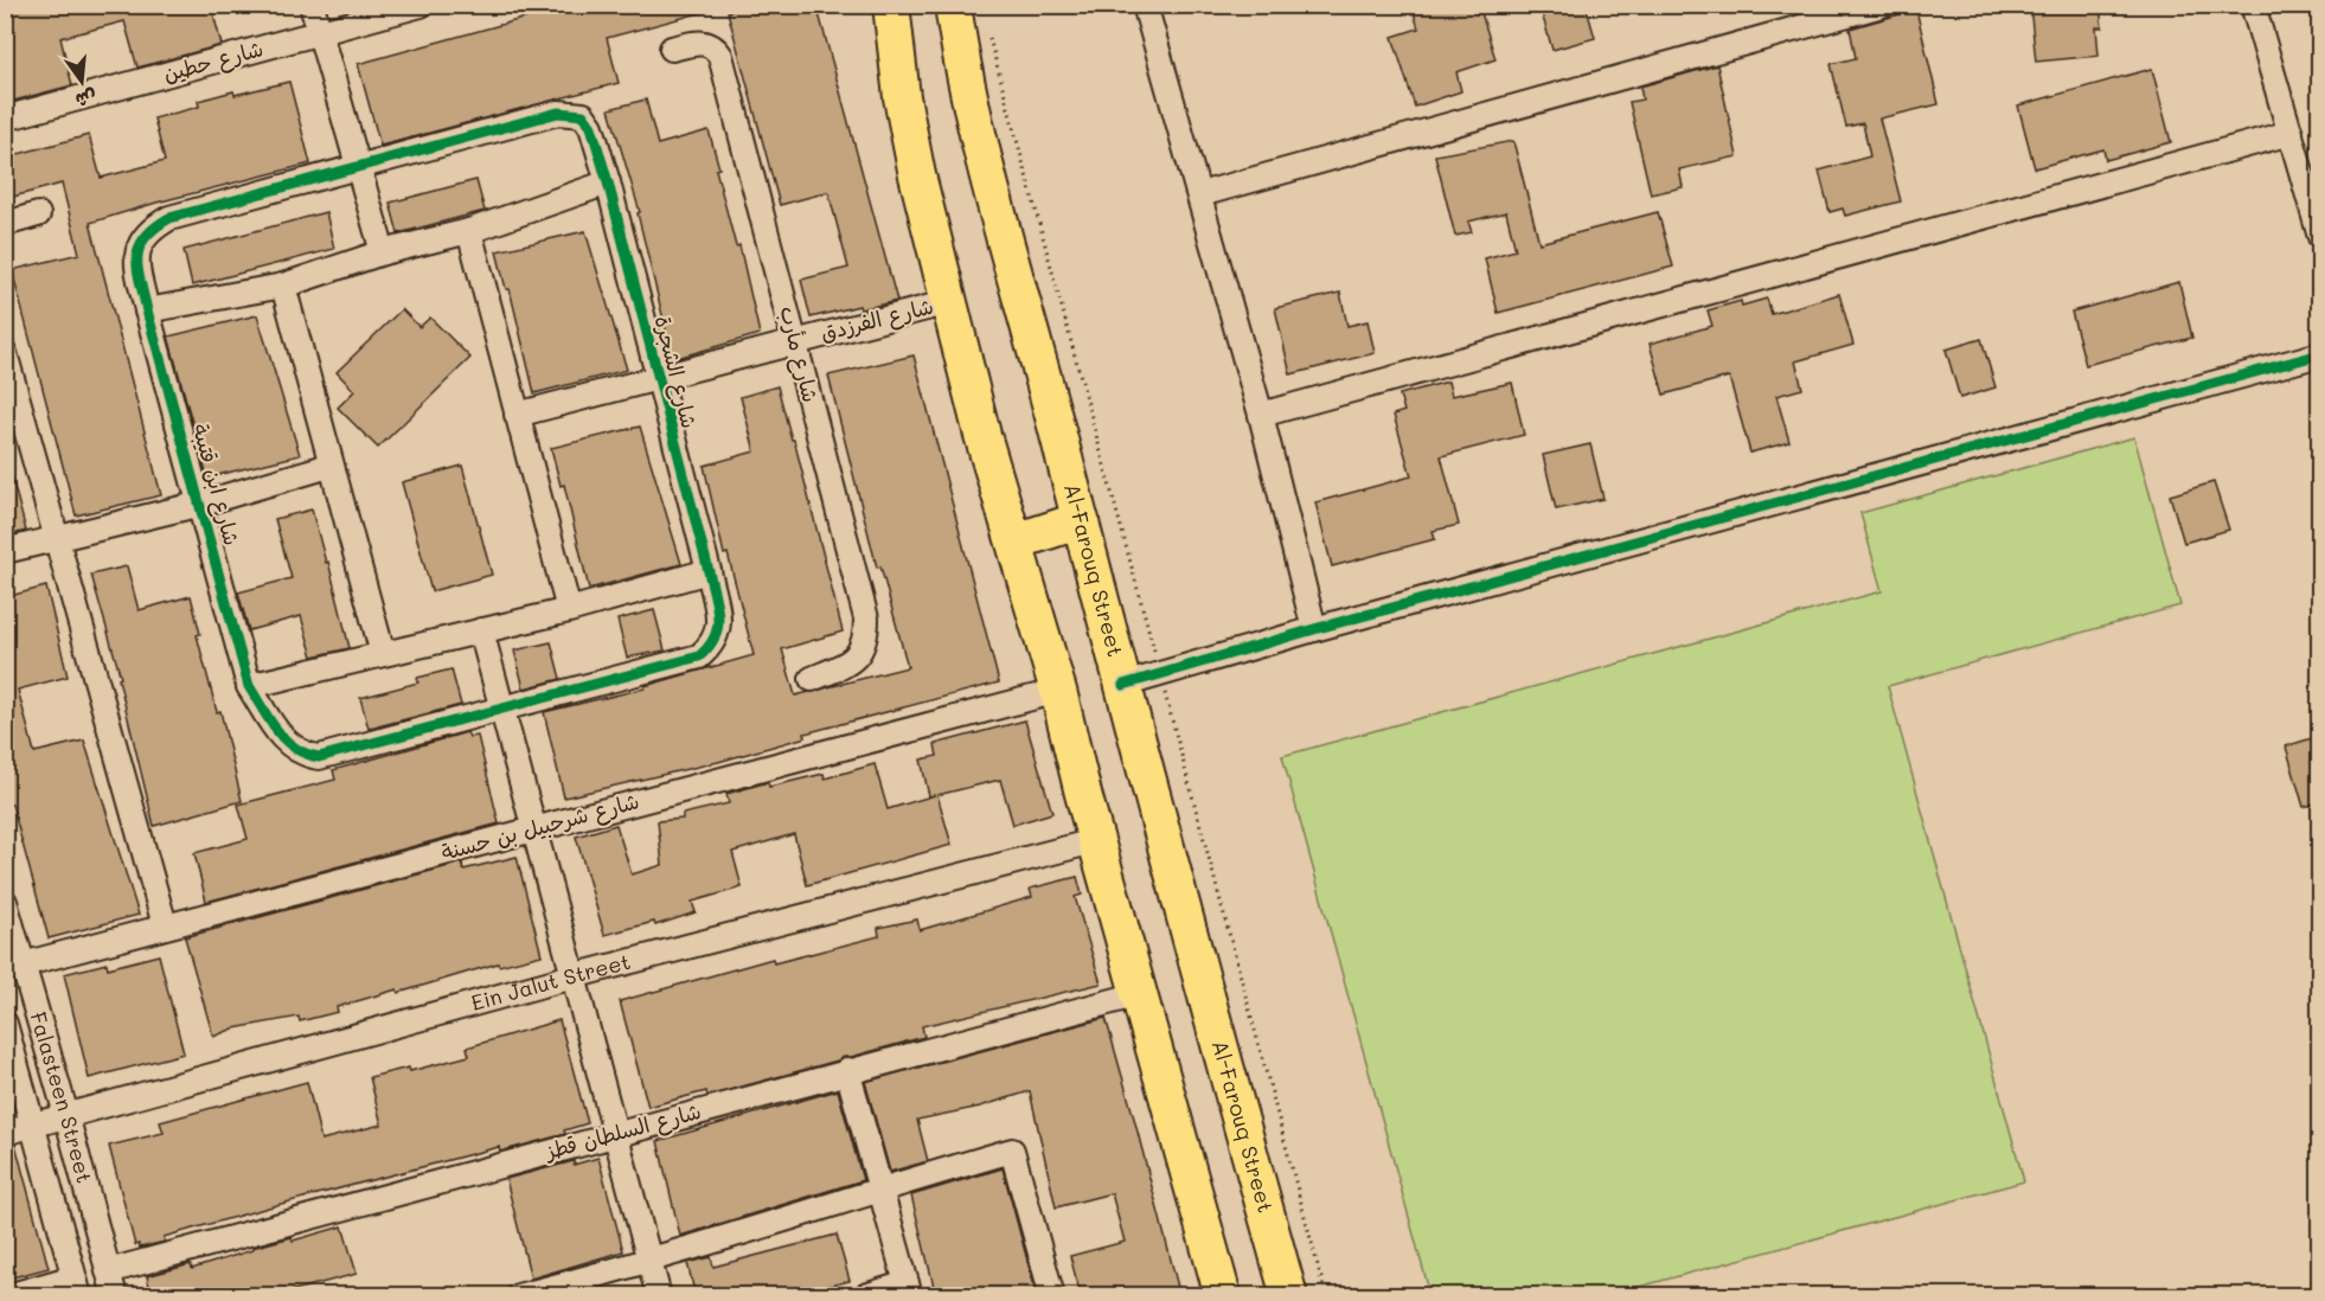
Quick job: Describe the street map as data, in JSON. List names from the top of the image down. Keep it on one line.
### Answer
{"streets":{"main road":["Al-Farouq Street"],"street":["شارع حطين","شارع الفرزدق","شارع مأرب","شارع الشجرة","شارع ابن قتيبة","شارع شرحبيل بن حسنة","Ein Jalut Street","Falasteen Street","شارع السلطان قطز"]},"crossings":[["شارع الفرزدق","شارع مأرب"],["شارع الفرزدق","شارع الشجرة"],["شارع الشجرة","شارع ابن قتيبة"],["شارع شرحبيل بن حسنة","Falasteen Street"],["Ein Jalut Street","Falasteen Street"],["Falasteen Street","شارع السلطان قطز"]],"north":"bottom"}
